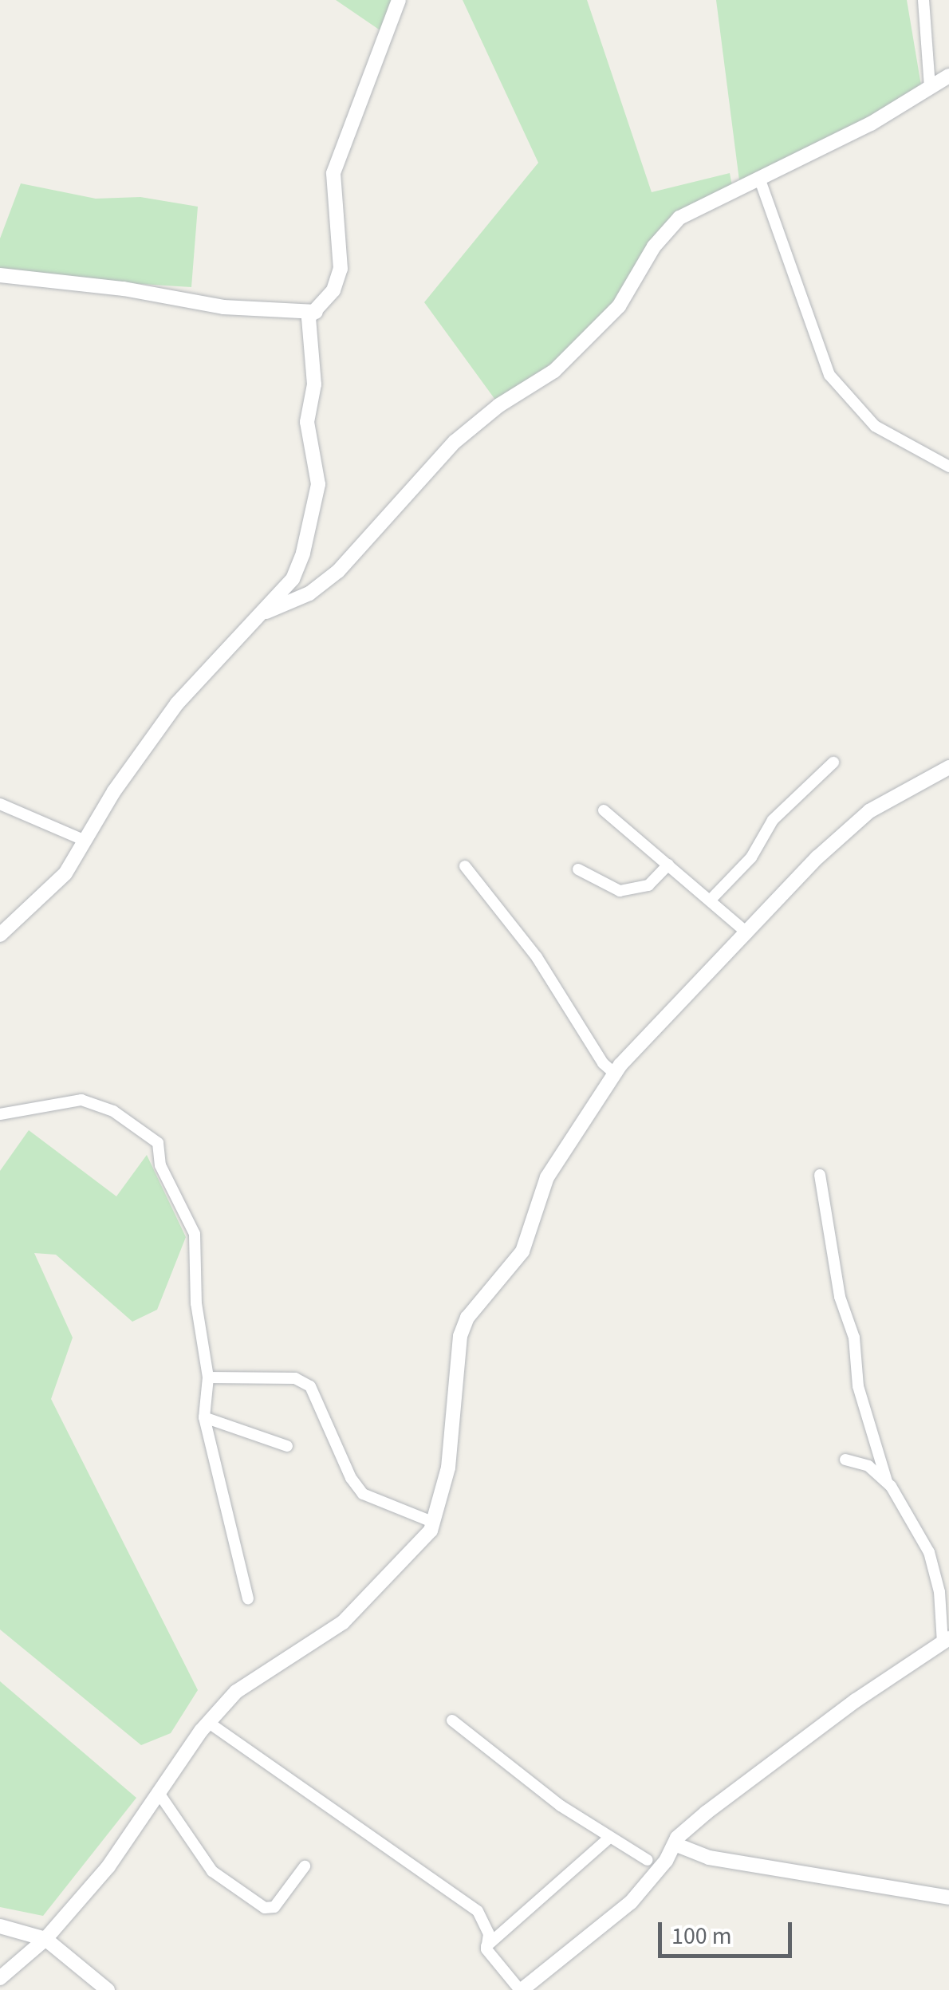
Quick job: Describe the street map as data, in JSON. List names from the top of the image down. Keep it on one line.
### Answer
{"scale_bar":"100 m"}
